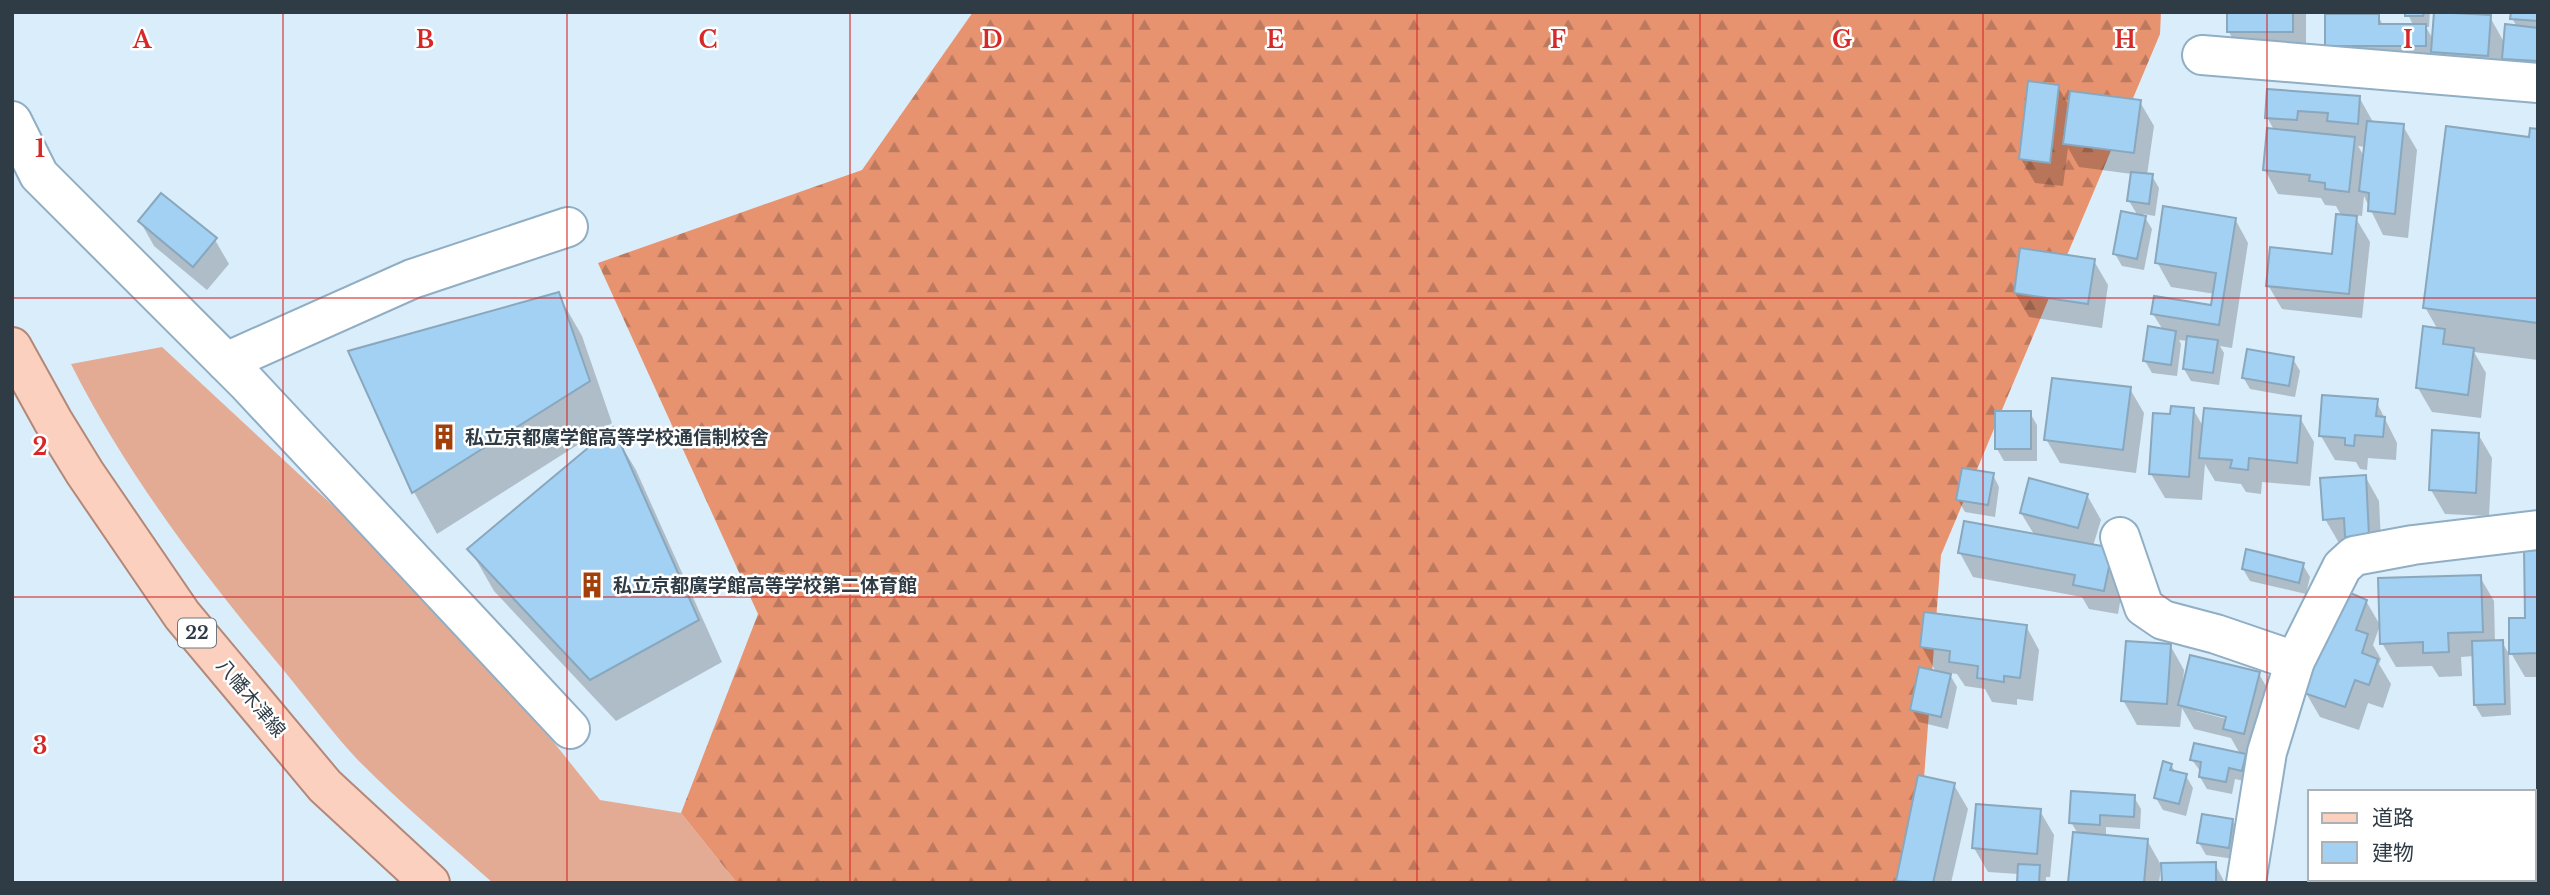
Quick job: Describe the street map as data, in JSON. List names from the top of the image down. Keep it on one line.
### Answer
{"streets":{"main road":["22","八幡木津線"]},"places":{"building":["私立京都廣学館高等学校通信制校舎","私立京都廣学館高等学校第二体育館"]},"legend":["道路","建物"],"grid":{"columns":["A","B","C","D","E","F","G","H","I"],"rows":["1","2","3"]}}
